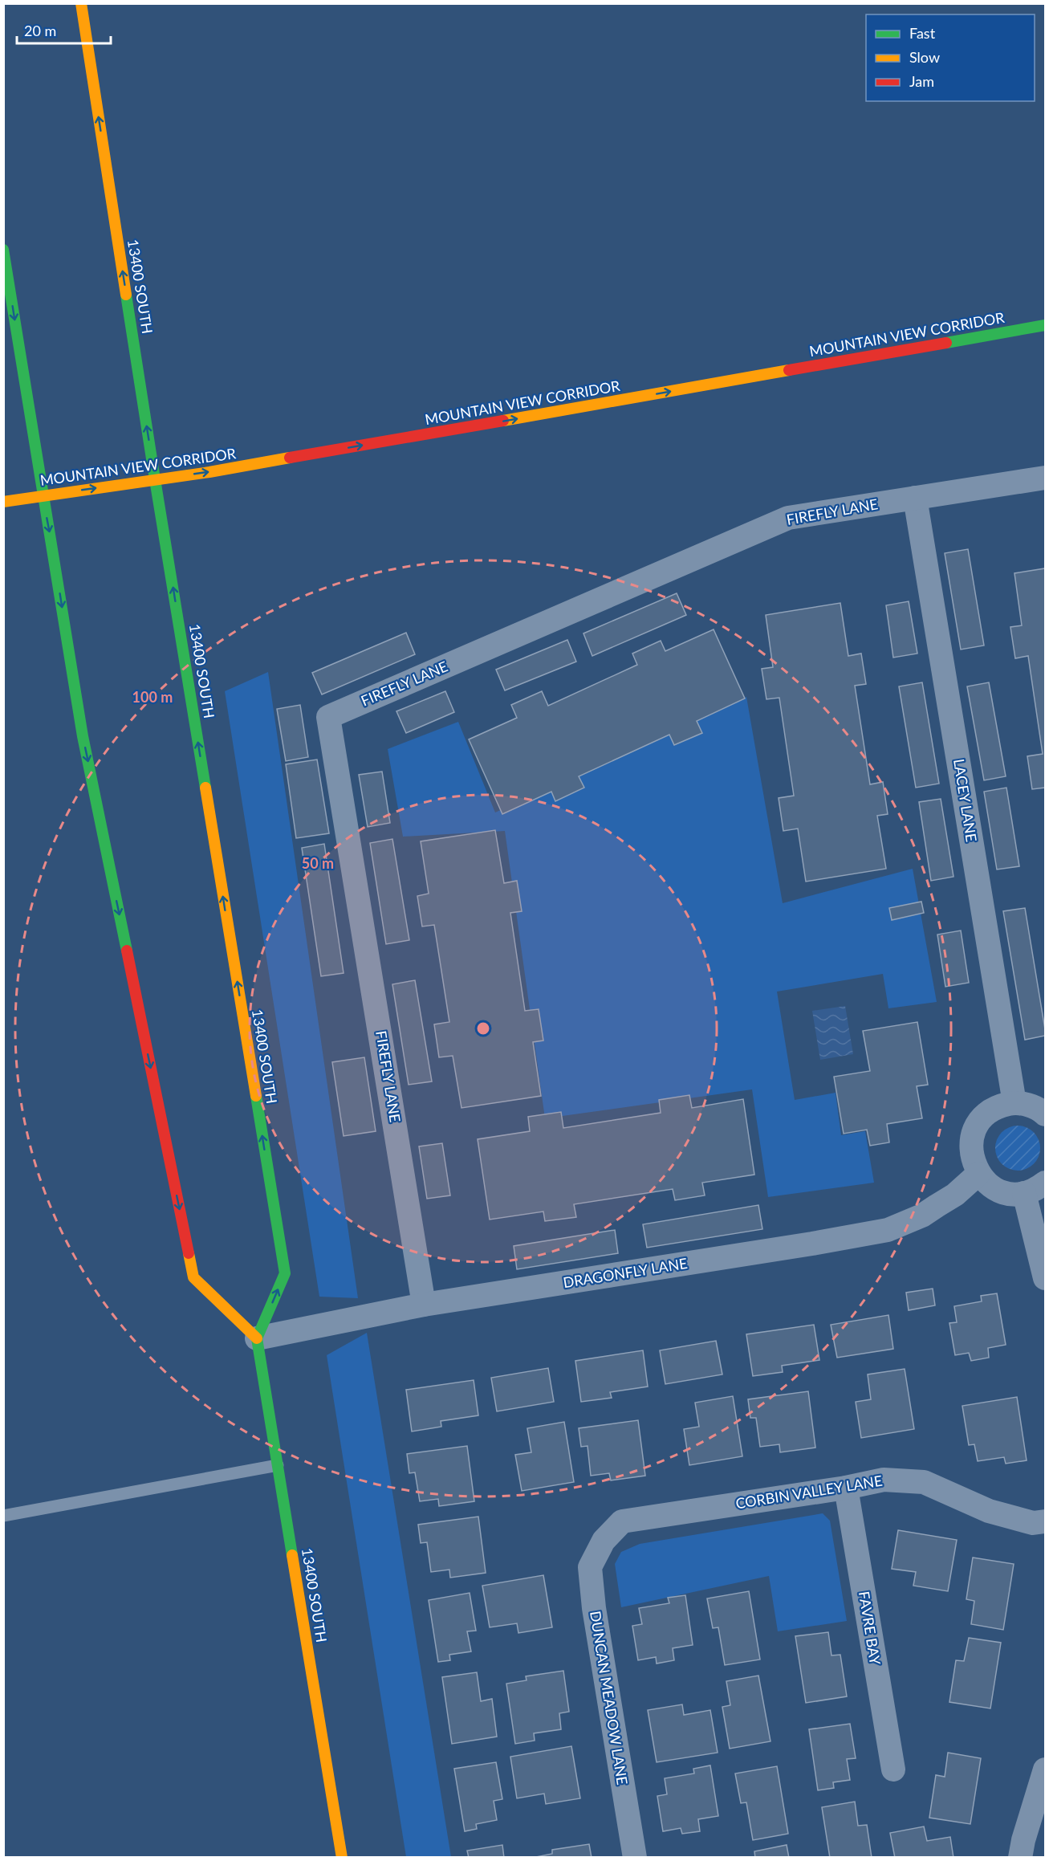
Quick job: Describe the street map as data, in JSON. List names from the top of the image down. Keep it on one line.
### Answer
{"streets":{"main road":["13400 SOUTH","MOUNTAIN VIEW CORRIDOR"],"street":["FIREFLY LANE","LACEY LANE","DRAGONFLY LANE","CORBIN VALLEY LANE","FAVRE BAY","DUNCAN MEADOW LANE"]},"crossings":[["13400 SOUTH","MOUNTAIN VIEW CORRIDOR"],["13400 SOUTH","DRAGONFLY LANE"],["FIREFLY LANE","LACEY LANE"],["FIREFLY LANE","DRAGONFLY LANE"],["CORBIN VALLEY LANE","FAVRE BAY"],["CORBIN VALLEY LANE","DUNCAN MEADOW LANE"]],"one_way":["13400 SOUTH","MOUNTAIN VIEW CORRIDOR"],"legend":["Fast","Slow","Jam"],"scale_bar":"20 m","rings":["100 m","50 m"]}
